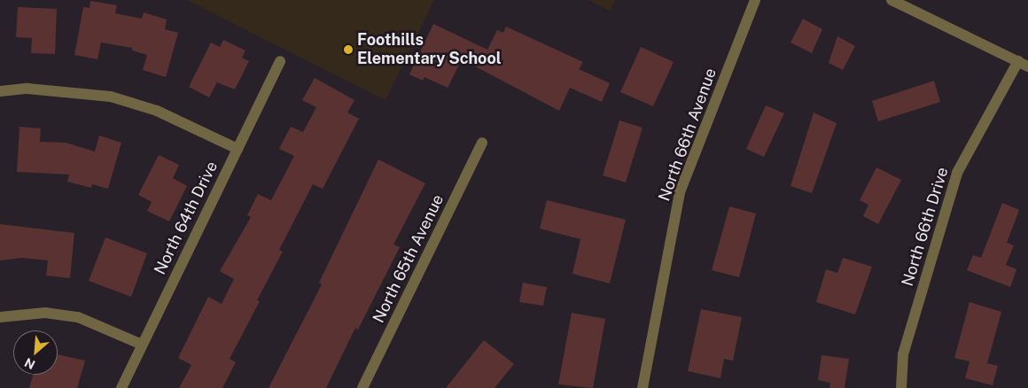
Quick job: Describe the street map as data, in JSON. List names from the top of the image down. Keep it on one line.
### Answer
{"streets":{"street":["North 66th Avenue","North 64th Drive","North 66th Drive","North 65th Avenue"]},"places":["Foothills Elementary School"],"north":"bottom left"}
